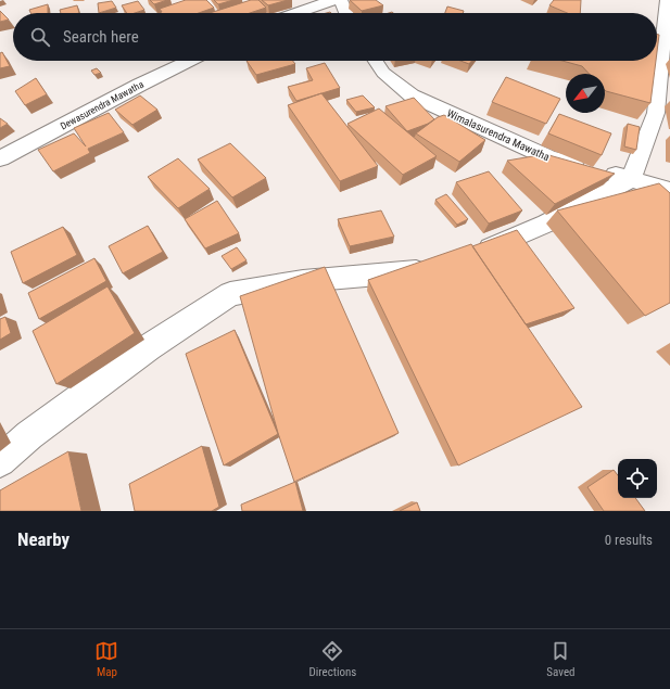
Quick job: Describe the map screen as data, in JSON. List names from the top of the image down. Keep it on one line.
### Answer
{"streets":{"street":["Dewasurendra Mawatha","Wimalasurendra Mawatha"]},"north":"bottom left","page":{"search":"Search here","heading":["Nearby","0 results"],"nav":["Map","Directions","Saved"]}}
